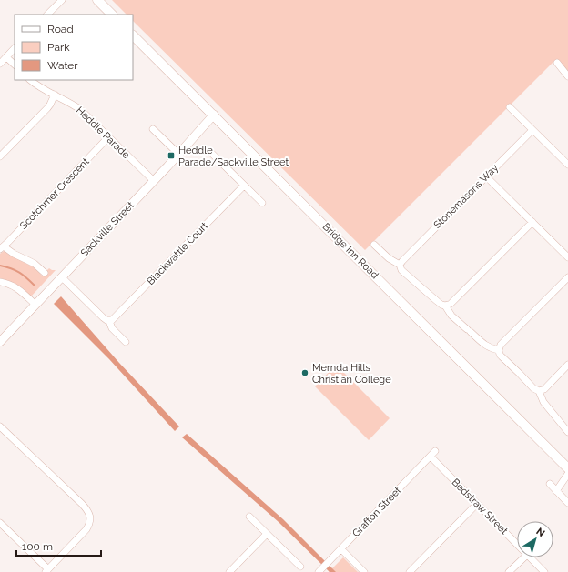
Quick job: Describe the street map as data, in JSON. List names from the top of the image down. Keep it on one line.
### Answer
{"streets":{"main road":["Bridge Inn Road"],"street":["Heddle Parade","Scotchmer Crescent","Stonemasons Way","Sackville Street","Blackwattle Court","Bedstraw Street","Grafton Street"]},"crossings":[["Heddle Parade","Scotchmer Crescent"],["Heddle Parade","Sackville Street"],["Sackville Street","Bridge Inn Road"],["Bedstraw Street","Grafton Street"]],"places":{"transit":["Heddle Parade/Sackville Street"],"other":["Mernda Hills Christian College"]},"legend":["Road","Park","Water"],"scale_bar":"100 m","north":"top right"}
